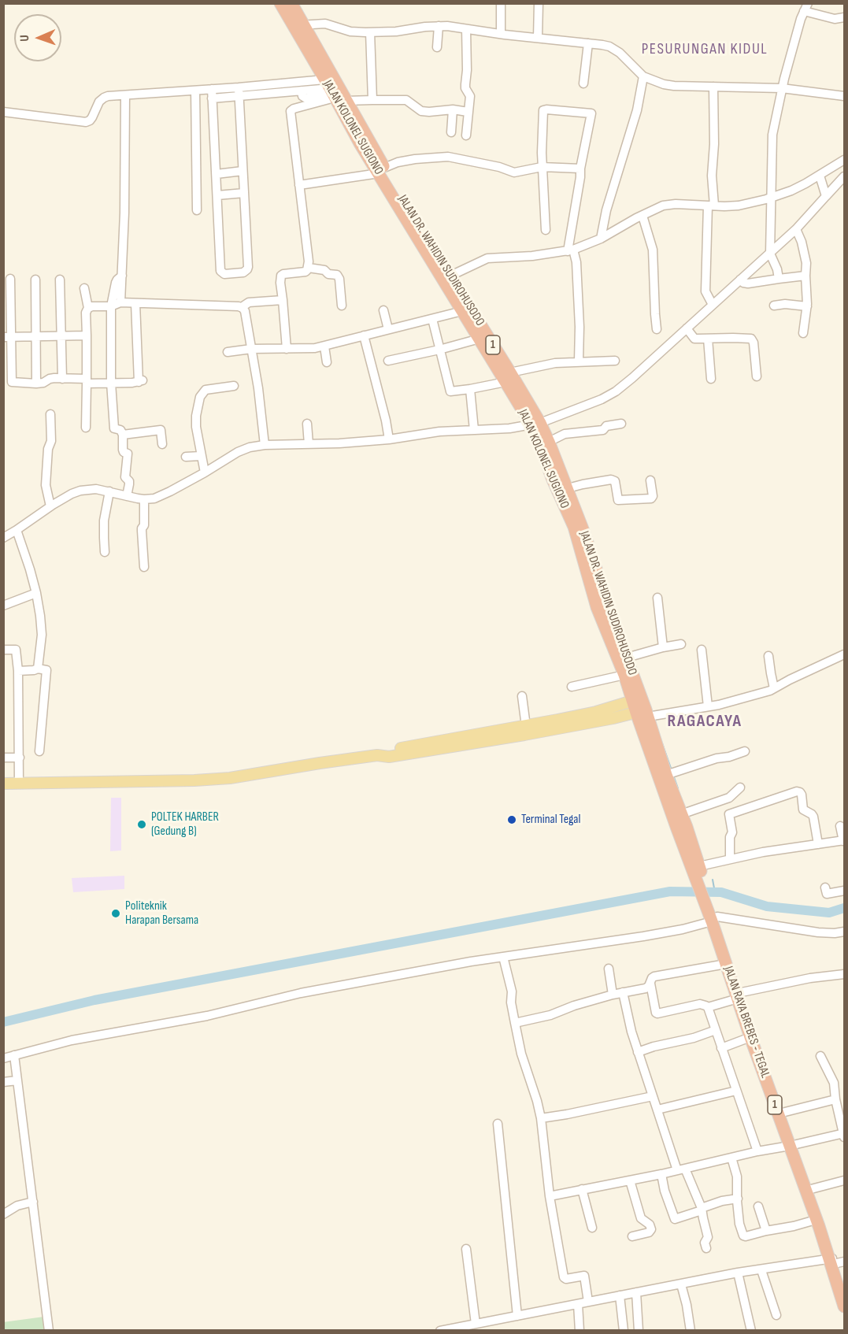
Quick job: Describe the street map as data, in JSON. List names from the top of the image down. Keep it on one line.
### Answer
{"streets":{"highway":["JALAN KOLONEL SUGIONO","JALAN DR. WAHIDIN SUDIROHUSODO","1","JALAN RAYA BREBES - TEGAL"]},"crossings":[["JALAN KOLONEL SUGIONO","JALAN DR. WAHIDIN SUDIROHUSODO"],["JALAN KOLONEL SUGIONO","JALAN RAYA BREBES - TEGAL"],["JALAN DR. WAHIDIN SUDIROHUSODO","1"]],"districts":["PESURUNGAN KIDUL","RAGACAYA"],"places":["Terminal Tegal","POLTEK HARBER (Gedung B)","Politeknik Harapan Bersama"],"north":"left"}
